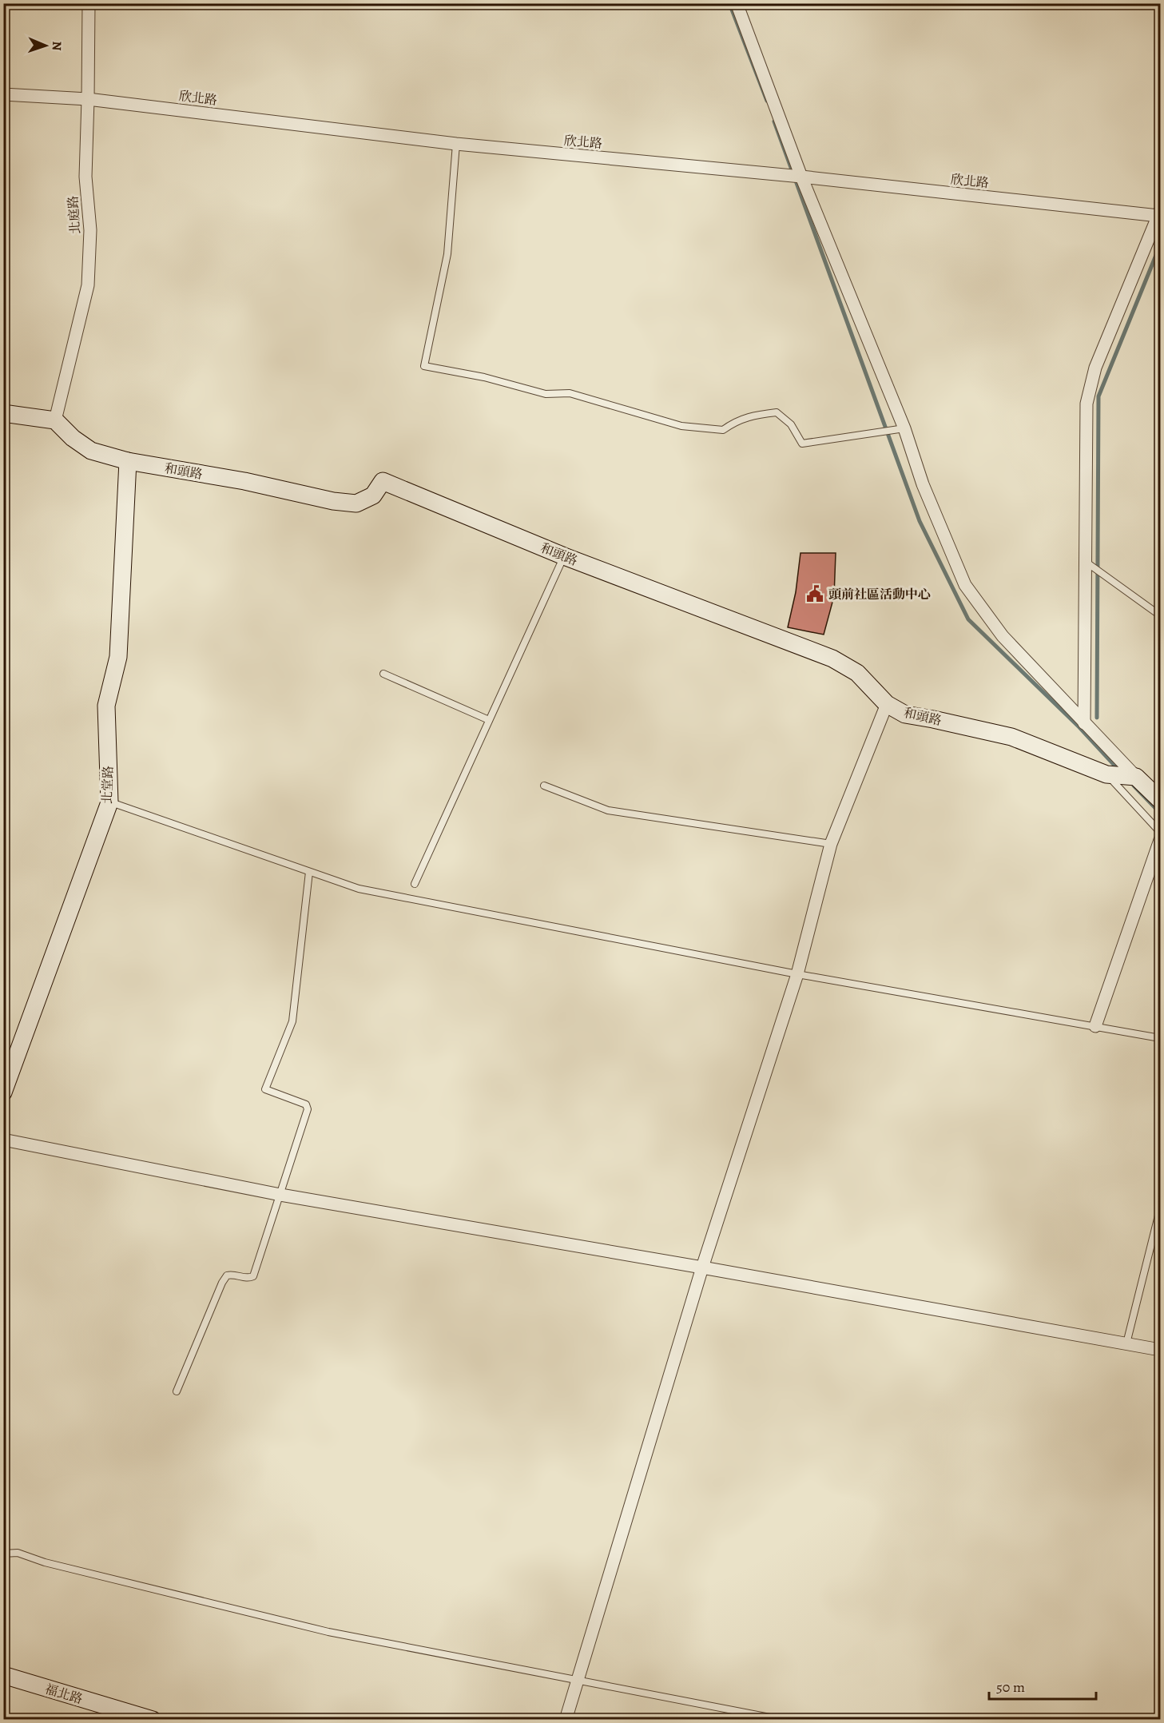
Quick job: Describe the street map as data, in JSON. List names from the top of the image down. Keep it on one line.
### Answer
{"streets":{"street":["欣北路","北庭路","和頭路","北堂路","福北路"]},"crossings":[["欣北路","北庭路"],["北庭路","和頭路"],["和頭路","北堂路"]],"places":{"public building":["頭前社區活動中心"]},"scale_bar":"50 m","north":"right"}
